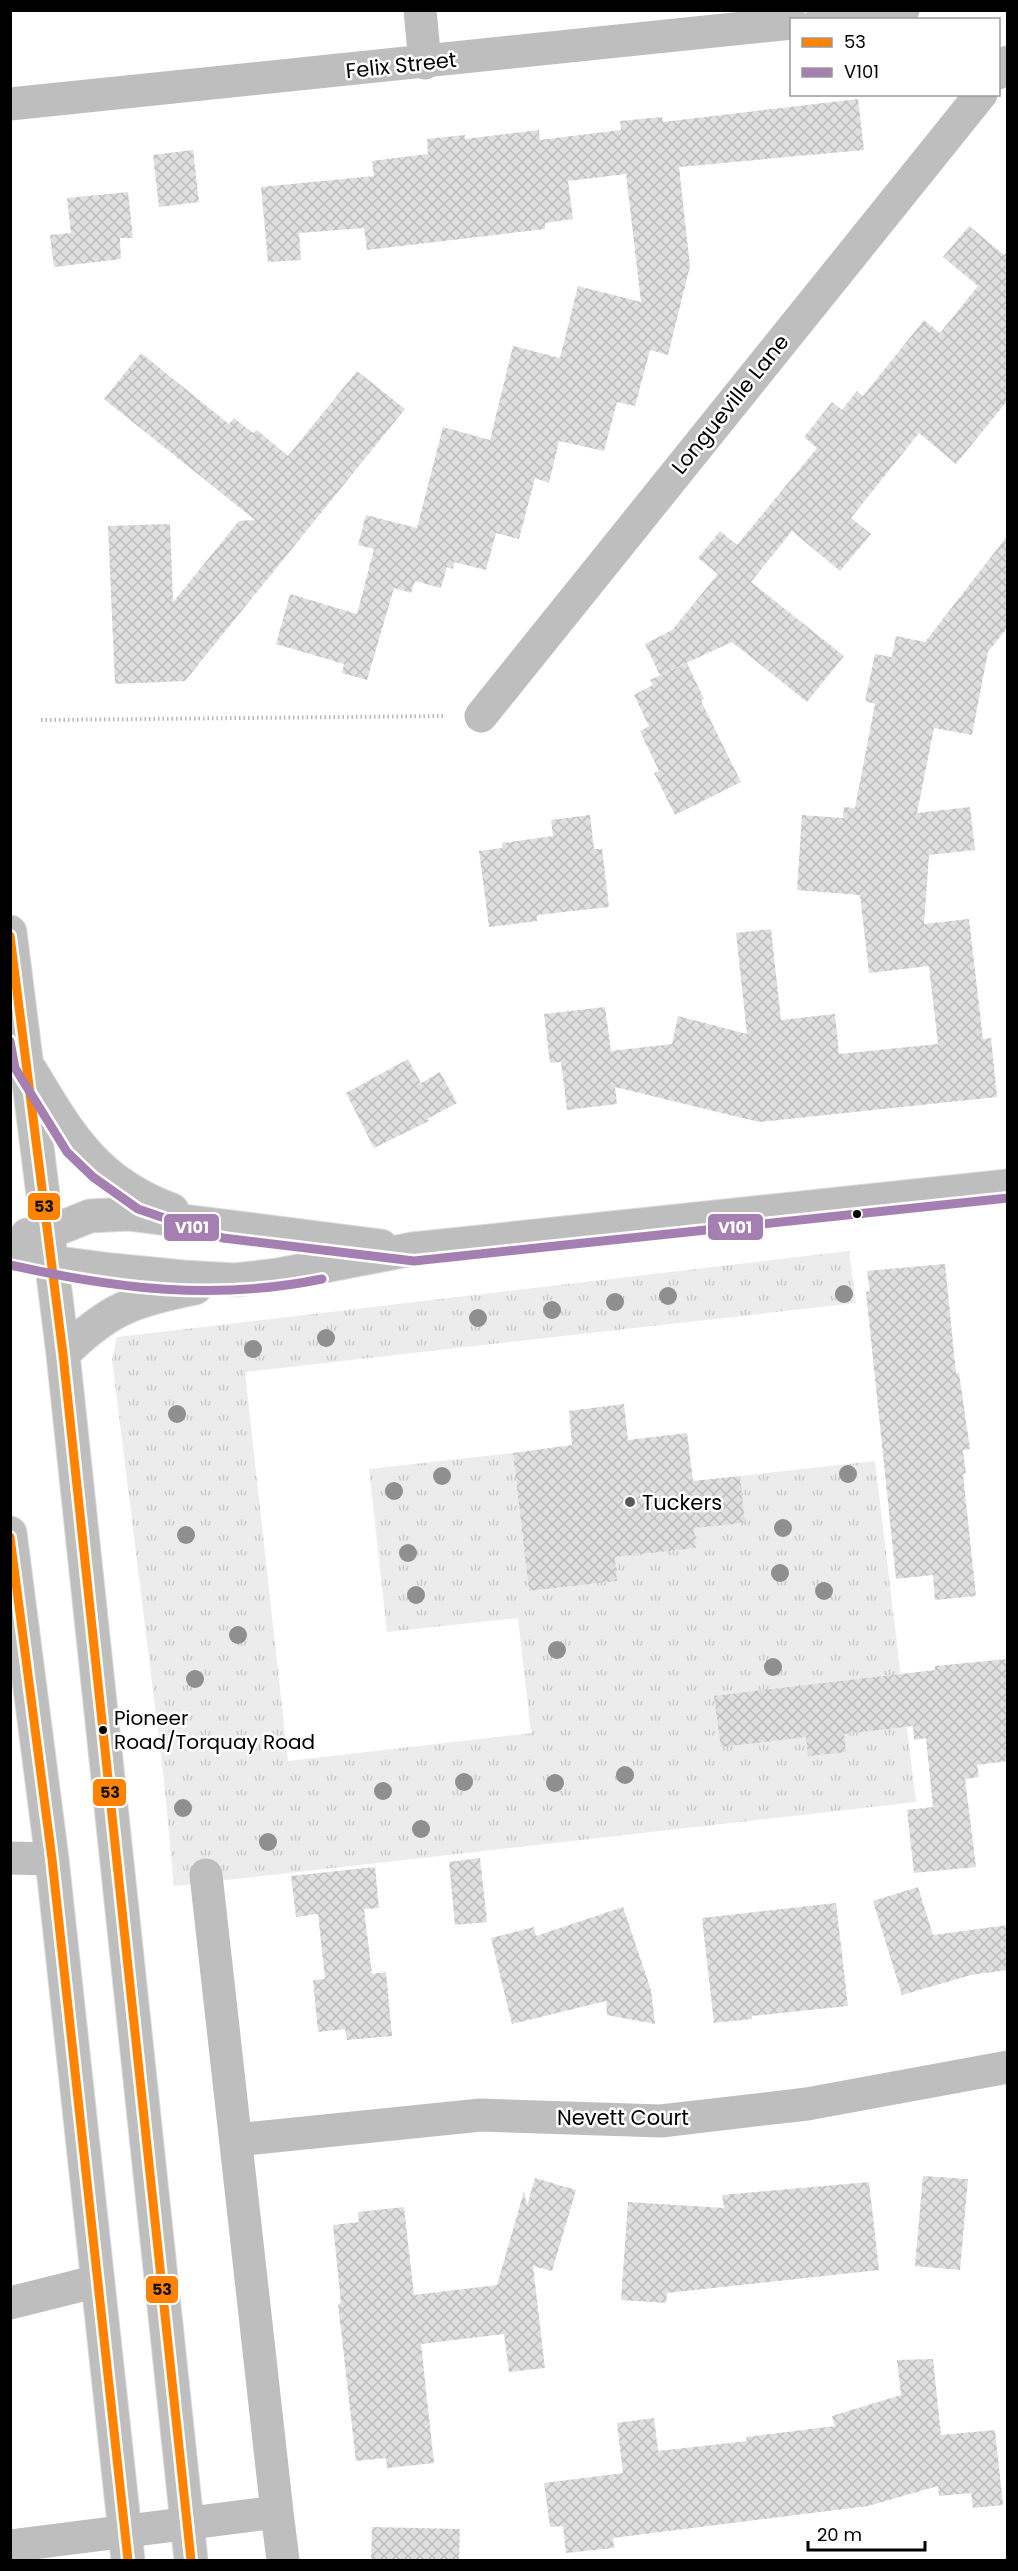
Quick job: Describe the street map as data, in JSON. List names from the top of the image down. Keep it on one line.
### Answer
{"streets":{"main road":["Felix Street","Longueville Lane","Nevett Court"]},"places":["Tuckers","Pioneer Road/Torquay Road"],"lines":["transit line 53","transit line V101"],"legend":["53","V101"],"scale_bar":"20 m"}
